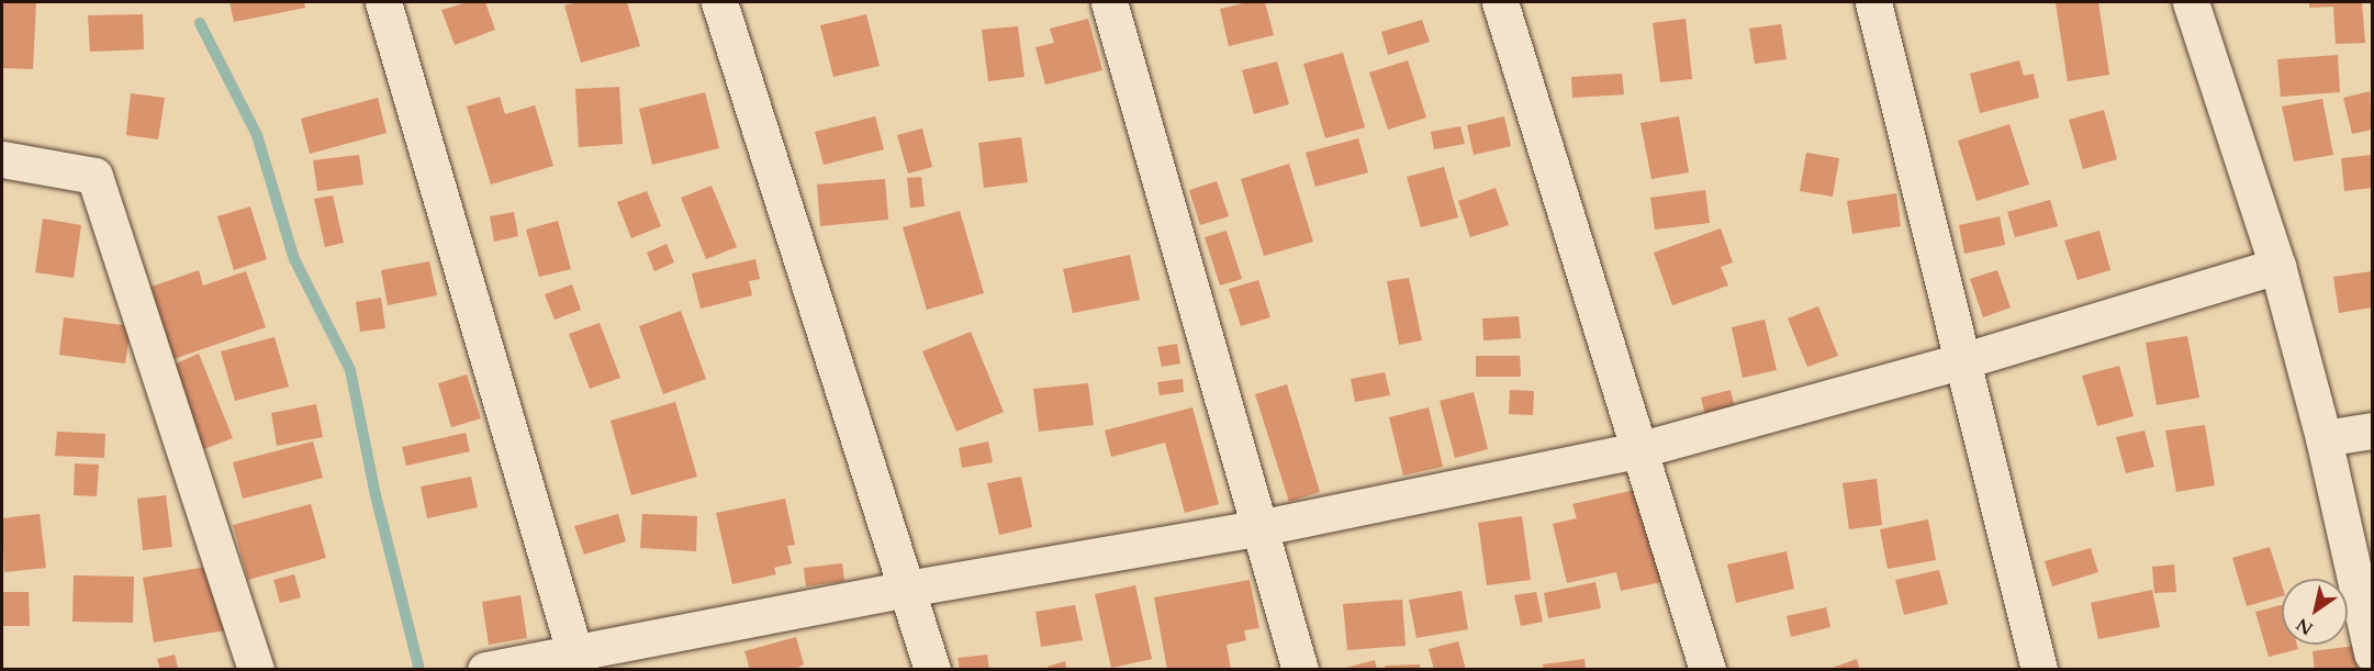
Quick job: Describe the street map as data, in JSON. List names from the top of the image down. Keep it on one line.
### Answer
{"north":"bottom left"}
